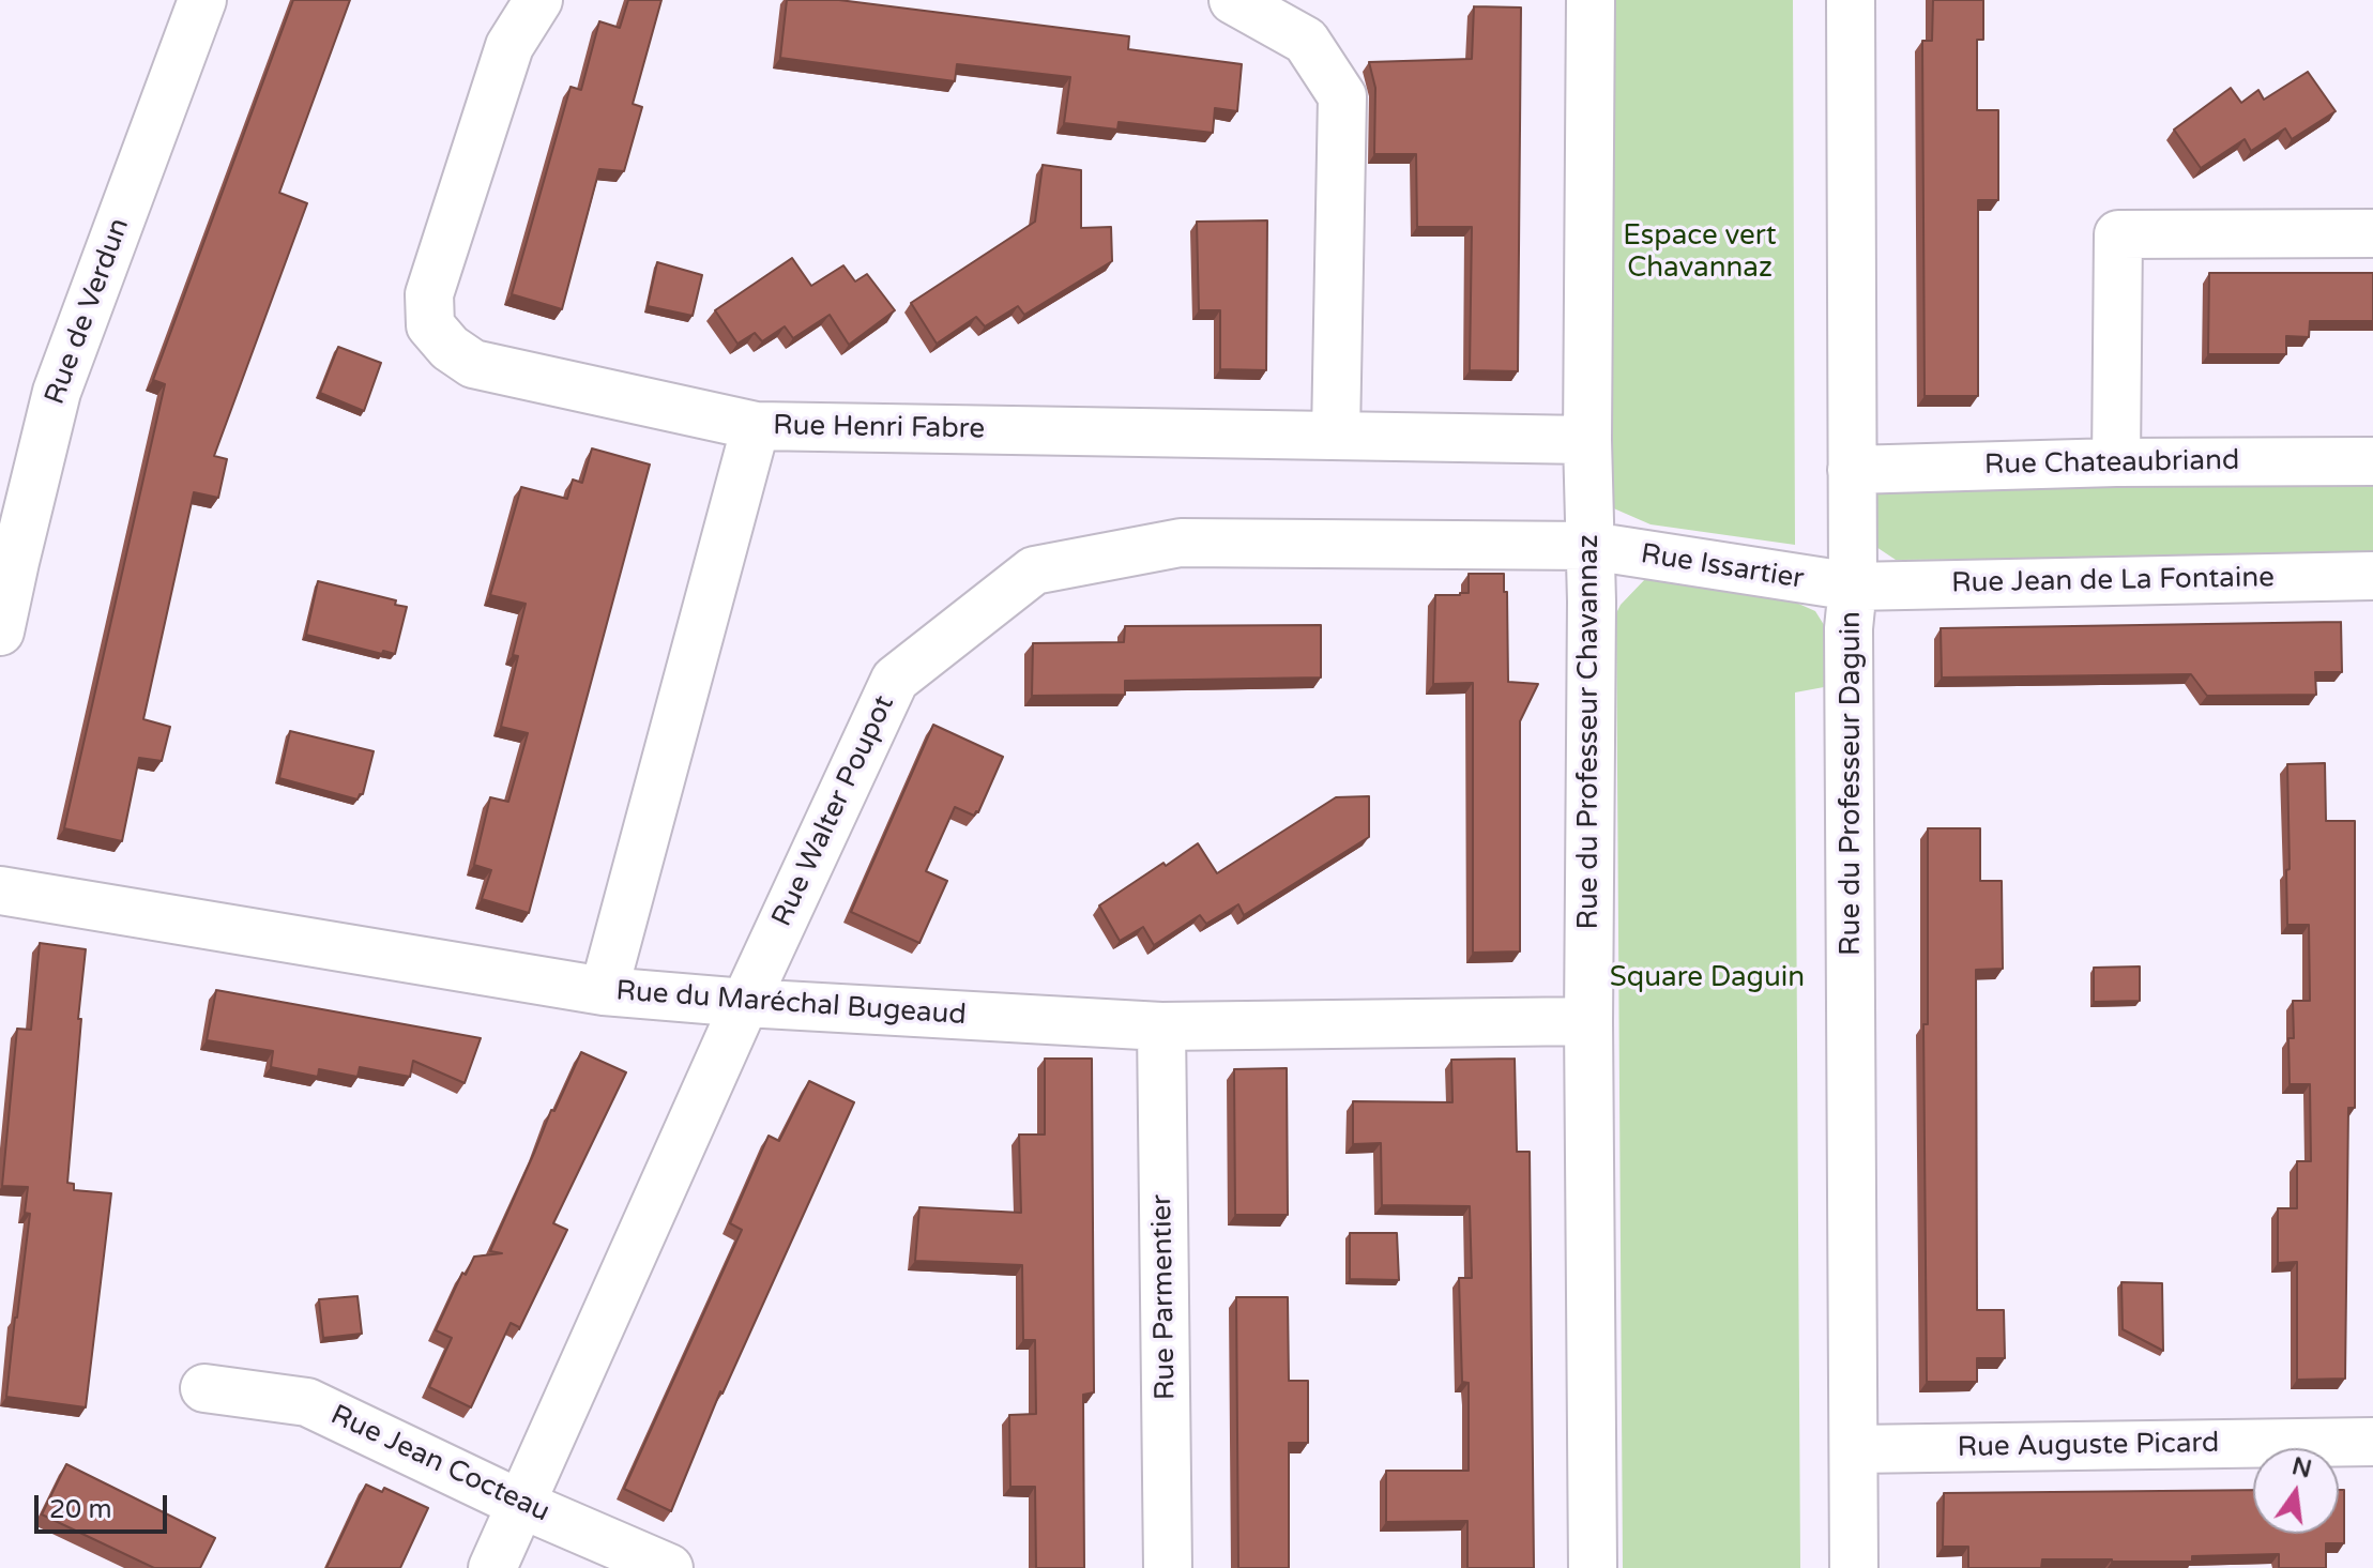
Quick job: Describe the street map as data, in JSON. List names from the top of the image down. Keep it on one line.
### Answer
{"streets":{"street":["Rue de Verdun","Rue Henri Fabre","Rue Chateaubriand","Rue Issartier","Rue Jean de La Fontaine","Rue du Professeur Chavannaz","Rue du Professeur Daguin","Rue Walter Poupot","Rue du Maréchal Bugeaud","Rue Parmentier","Rue Auguste Picard","Rue Jean Cocteau"]},"crossings":[["Rue Henri Fabre","Rue du Professeur Chavannaz"],["Rue Henri Fabre","Rue du Maréchal Bugeaud"],["Rue Chateaubriand","Rue du Professeur Daguin"],["Rue Issartier","Rue Jean de La Fontaine"],["Rue Issartier","Rue du Professeur Chavannaz"],["Rue Issartier","Rue du Professeur Daguin"],["Rue Issartier","Rue Walter Poupot"],["Rue Jean de La Fontaine","Rue du Professeur Daguin"],["Rue du Professeur Chavannaz","Rue Walter Poupot"],["Rue du Professeur Chavannaz","Rue du Maréchal Bugeaud"],["Rue du Professeur Daguin","Rue Auguste Picard"],["Rue Walter Poupot","Rue du Maréchal Bugeaud"],["Rue Walter Poupot","Rue Jean Cocteau"],["Rue du Maréchal Bugeaud","Rue Parmentier"]],"parks":["Espace vert Chavannaz","Square Daguin"],"scale_bar":"20 m","north":"top"}
